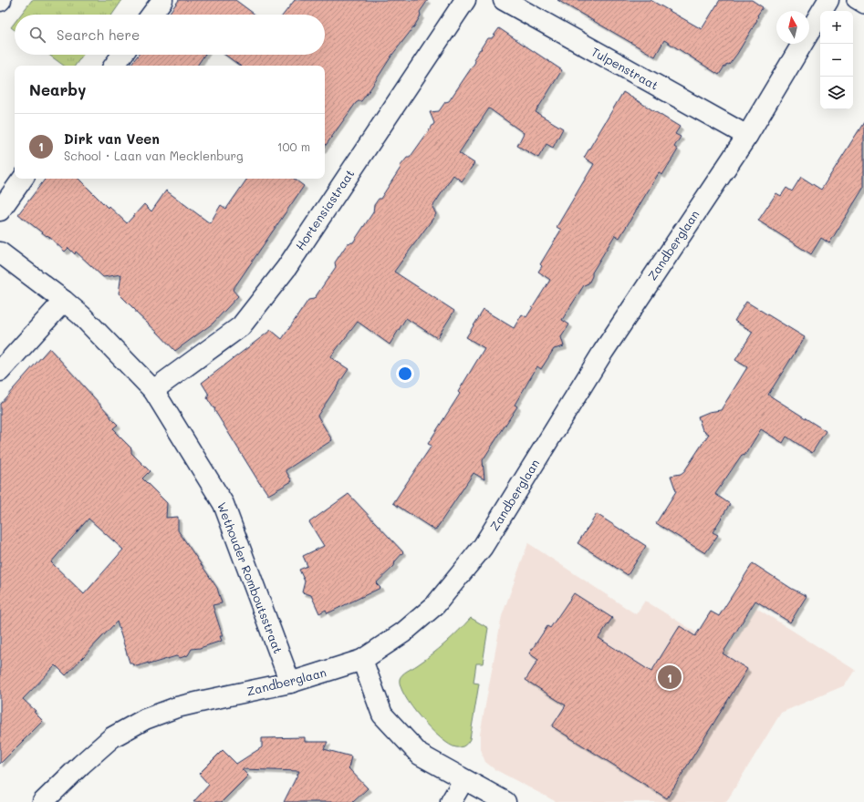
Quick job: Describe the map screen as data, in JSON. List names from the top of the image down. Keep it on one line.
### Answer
{"streets":{"street":["Tulpenstraat","Hortensiastraat","Zandberglaan","Wethouder Romboutsstraat"]},"crossings":[["Tulpenstraat","Zandberglaan"],["Hortensiastraat","Wethouder Romboutsstraat"],["Zandberglaan","Wethouder Romboutsstraat"]],"north":"top","page":{"map_buttons":["+","−"],"search":"Search here","heading":"Nearby","list":[{"mark":"1","name":"Dirk van Veen","note":"School · Laan van Mecklenburg","value":"100 m"}],"pins":"1"}}
